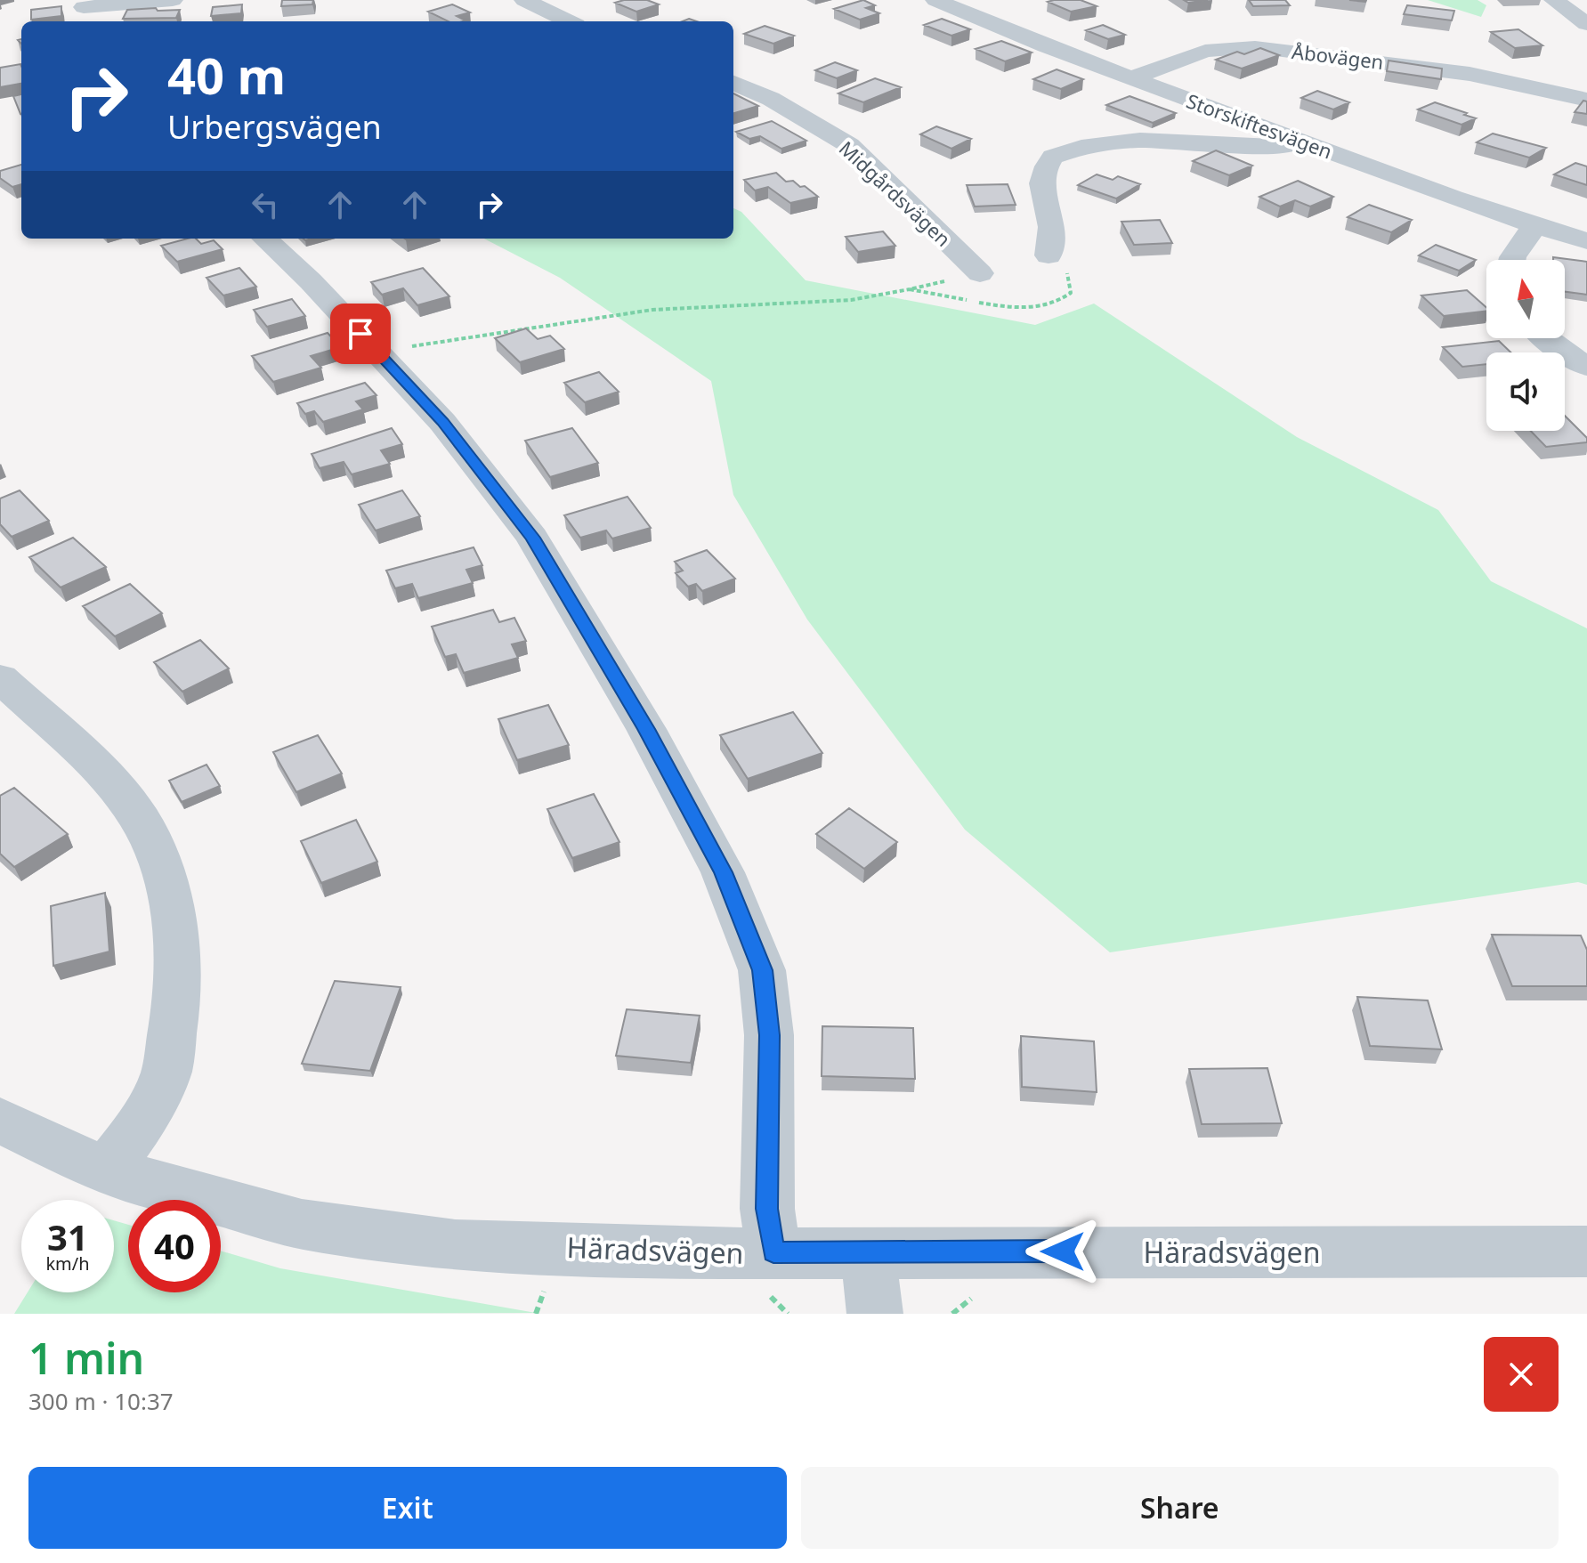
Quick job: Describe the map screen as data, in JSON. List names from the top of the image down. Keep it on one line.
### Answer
{"streets":{"street":["Åbovägen","Storskiftesvägen","Midgårdsvägen","Häradsvägen"]},"crossings":[["Åbovägen","Storskiftesvägen"]],"north":"top","page":{"turn":["40 m","Urbergsvägen"],"speed":"31 km/h","limit":"40","heading":["1 min","300 m · 10:37"],"buttons":["Exit","Share"]}}
